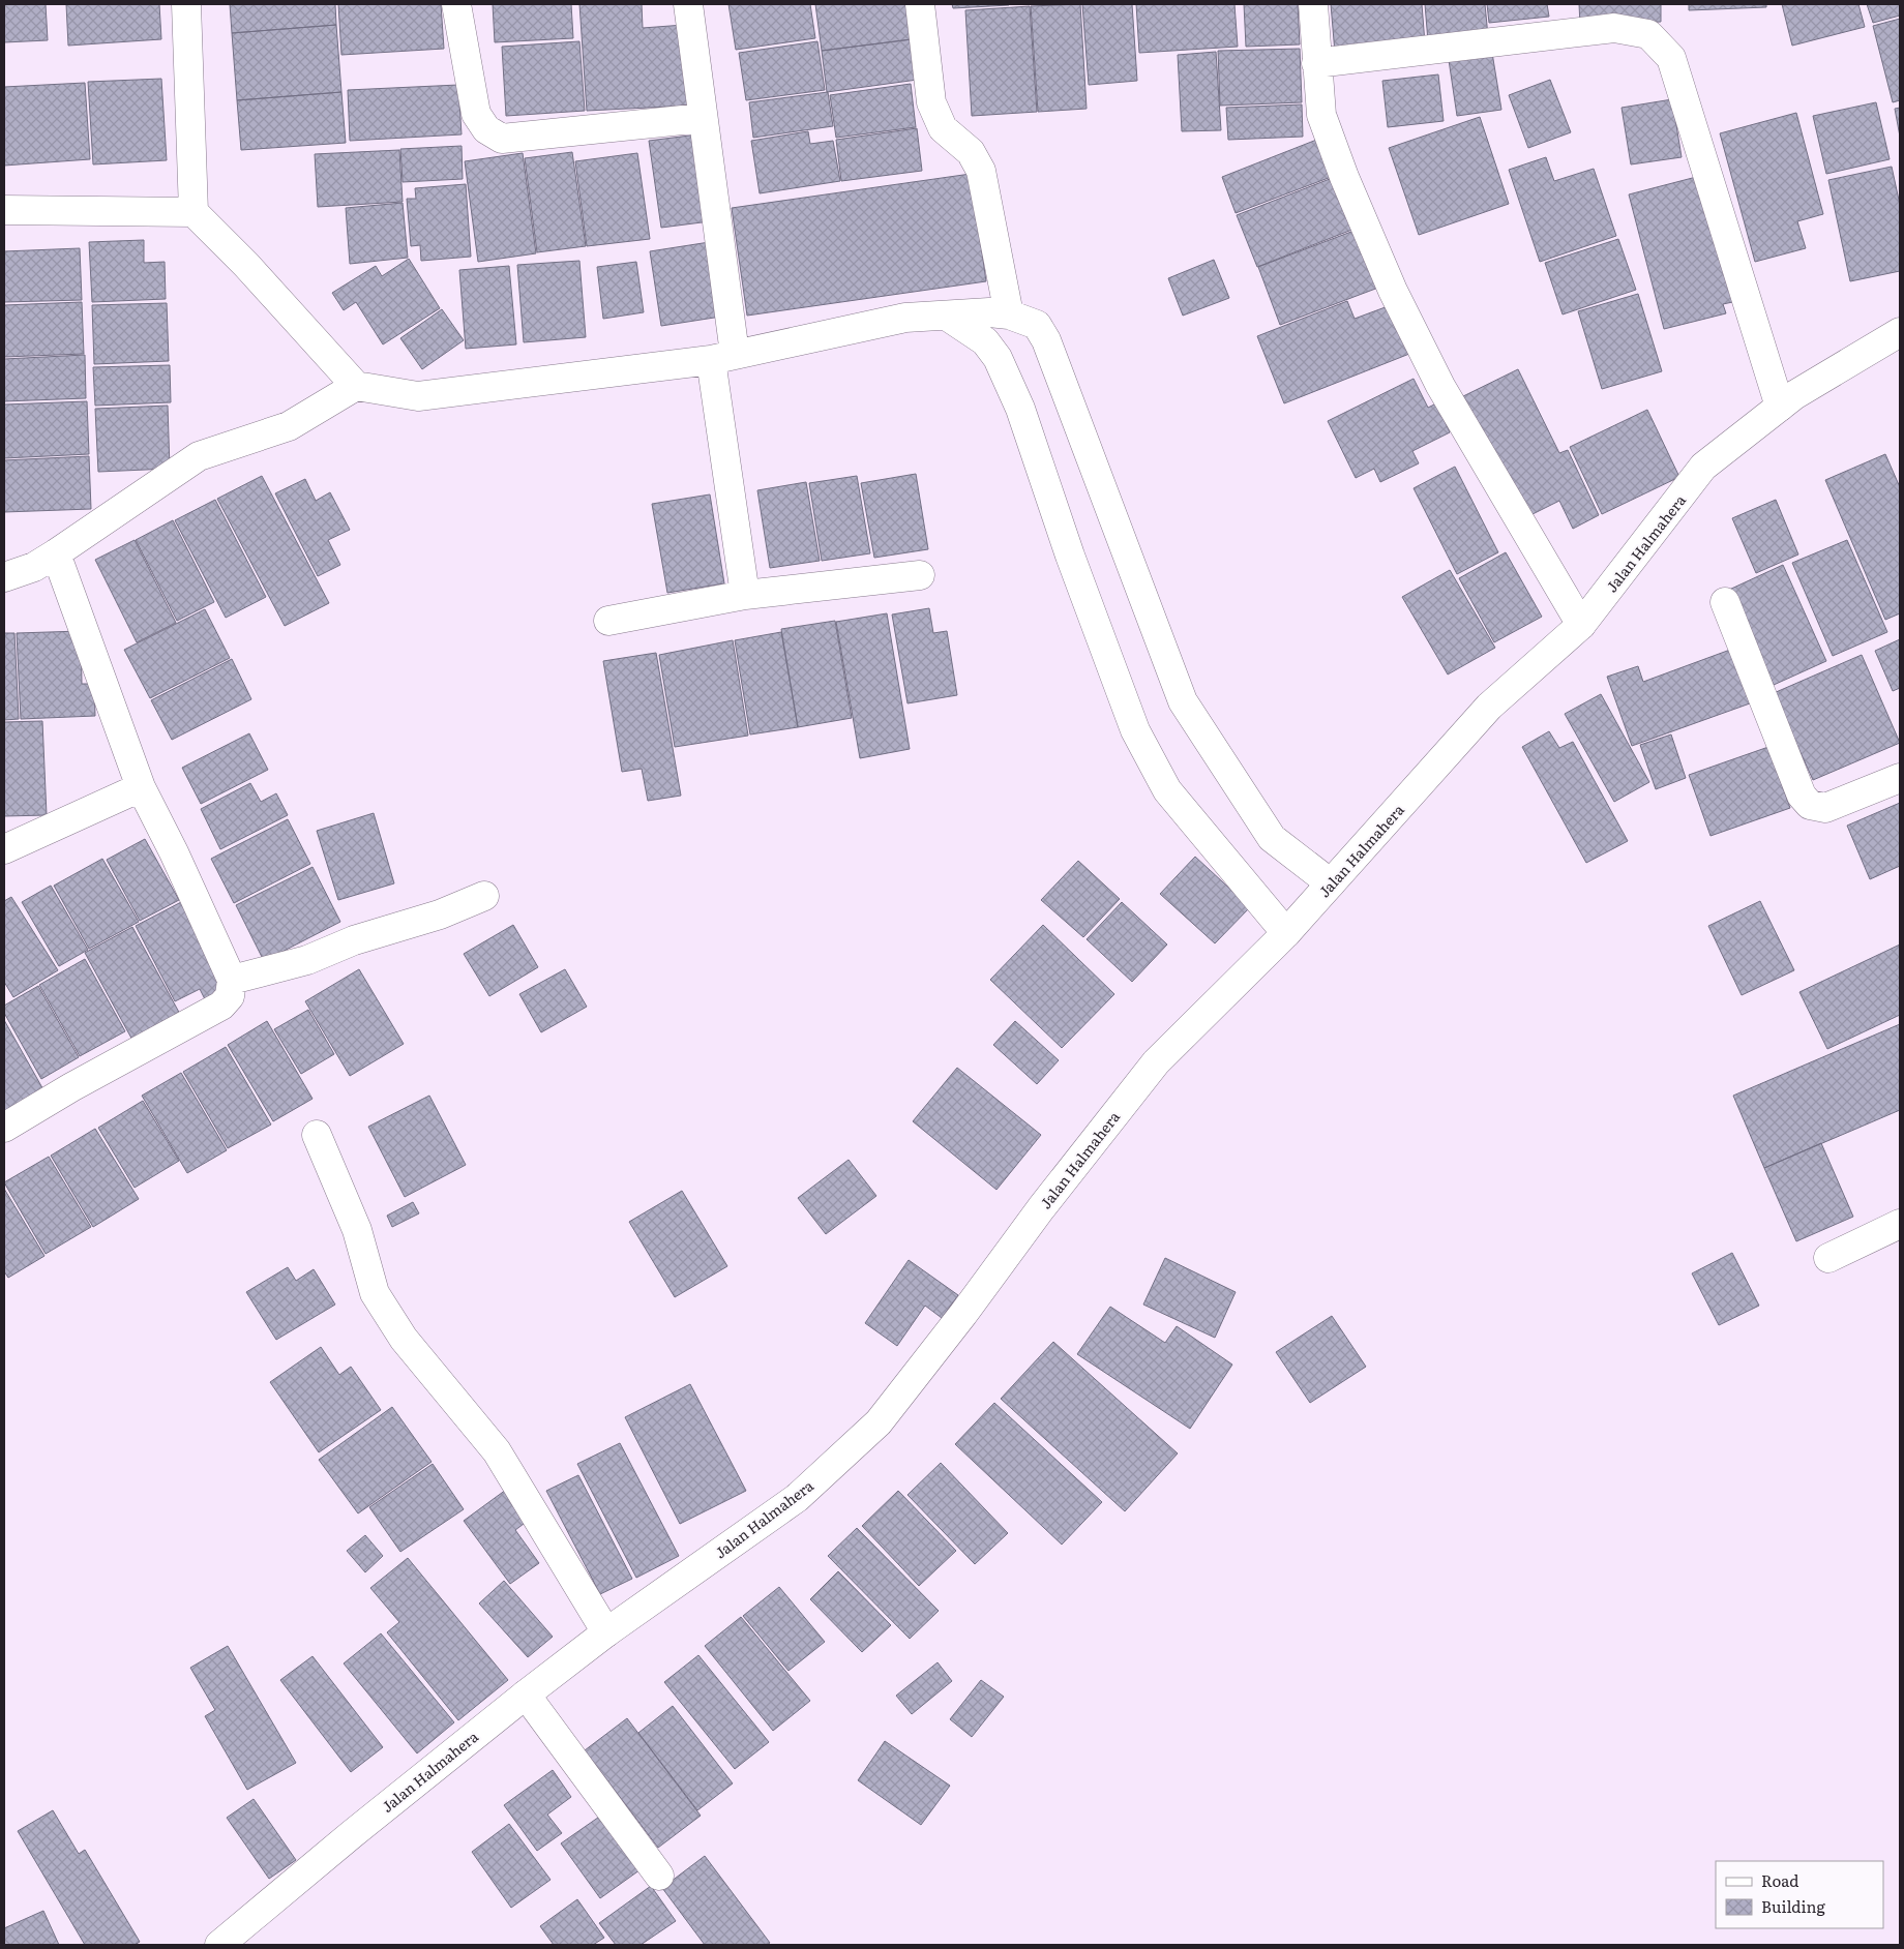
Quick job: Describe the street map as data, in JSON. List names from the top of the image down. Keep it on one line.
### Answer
{"streets":{"street":["Jalan Halmahera"]},"legend":["Road","Building"]}
